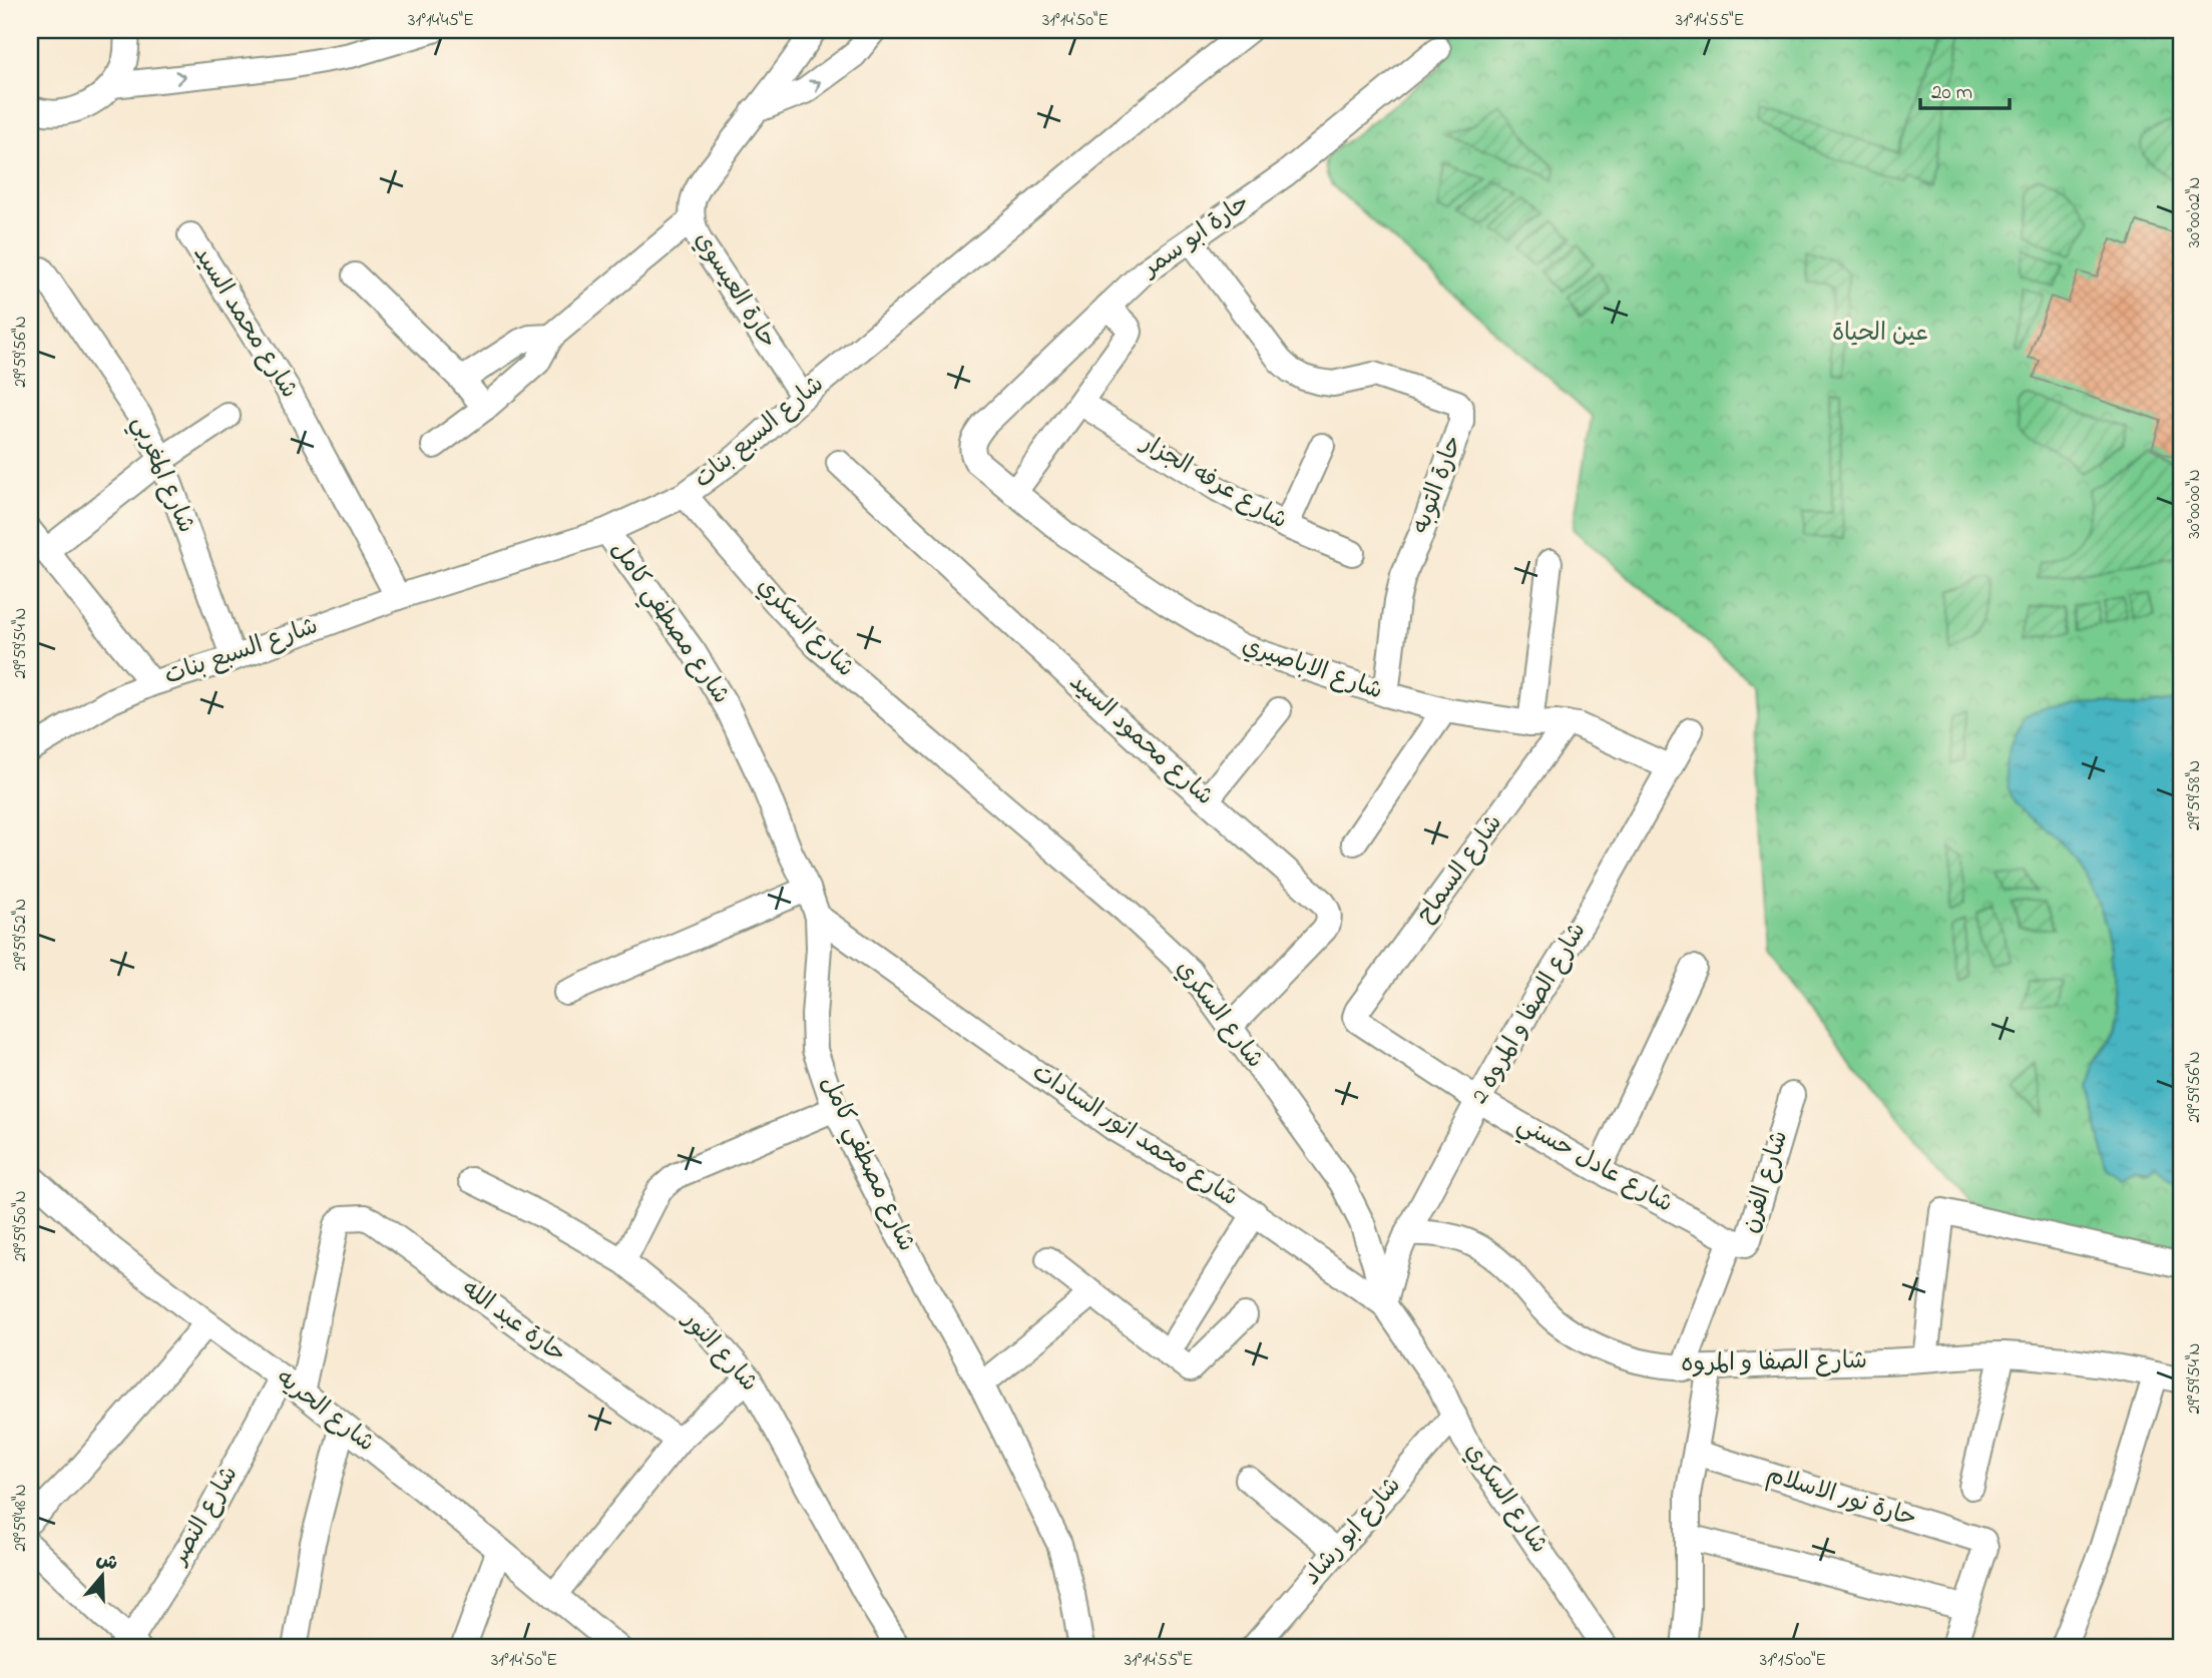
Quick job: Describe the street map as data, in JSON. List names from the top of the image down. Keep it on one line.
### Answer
{"streets":{"street":["حارة ابو سمر","حارة العيسوي","شارع محمد السيد","شارع السبع بنات","شارع المغربي","شارع عرفه الجزار","حارة التوبه","شارع مصطفي كامل","شارع السكري","شارع الاباصيري","شارع محمود السيد","شارع السماح","شارع الصفا و المروه 2","شارع محمد انور السادات","شارع عادل حسني","شارع الفرن","حارة عبد الله","شارع النور","شارع الصفا و المروه","شارع الحريه","حارة نور الاسلام","شارع النصر","شارع ابو رشاد"]},"crossings":[["حارة ابو سمر","حارة التوبه"],["حارة ابو سمر","شارع الاباصيري"],["حارة العيسوي","شارع السبع بنات"],["شارع محمد السيد","شارع السبع بنات"],["شارع السبع بنات","شارع المغربي"],["شارع السبع بنات","شارع مصطفي كامل"],["شارع السبع بنات","شارع السكري"],["حارة التوبه","شارع الاباصيري"],["شارع مصطفي كامل","شارع محمد انور السادات"],["شارع السكري","شارع محمود السيد"],["شارع السكري","شارع الصفا و المروه 2"],["شارع السكري","شارع محمد انور السادات"],["شارع السكري","شارع ابو رشاد"],["شارع الاباصيري","شارع السماح"],["شارع الاباصيري","شارع الصفا و المروه 2"],["شارع السماح","شارع عادل حسني"],["شارع الصفا و المروه 2","شارع محمد انور السادات"],["شارع الصفا و المروه 2","شارع عادل حسني"],["شارع الصفا و المروه 2","شارع الصفا و المروه"],["شارع عادل حسني","شارع الفرن"],["شارع الفرن","شارع الصفا و المروه"],["حارة عبد الله","شارع الحريه"],["شارع الحريه","شارع النصر"]],"parks":["عين الحياة"],"scale_bar":"20 m","north":"top","coordinates":["31°14'45\"E","31°14'50\"E","31°14'55\"E","30°00'02\"N","29°59'56\"N","30°00'00\"N","29°59'54\"N","29°59'58\"N","29°59'52\"N","29°59'50\"N","29°59'48\"N","31°15'00\"E"]}
